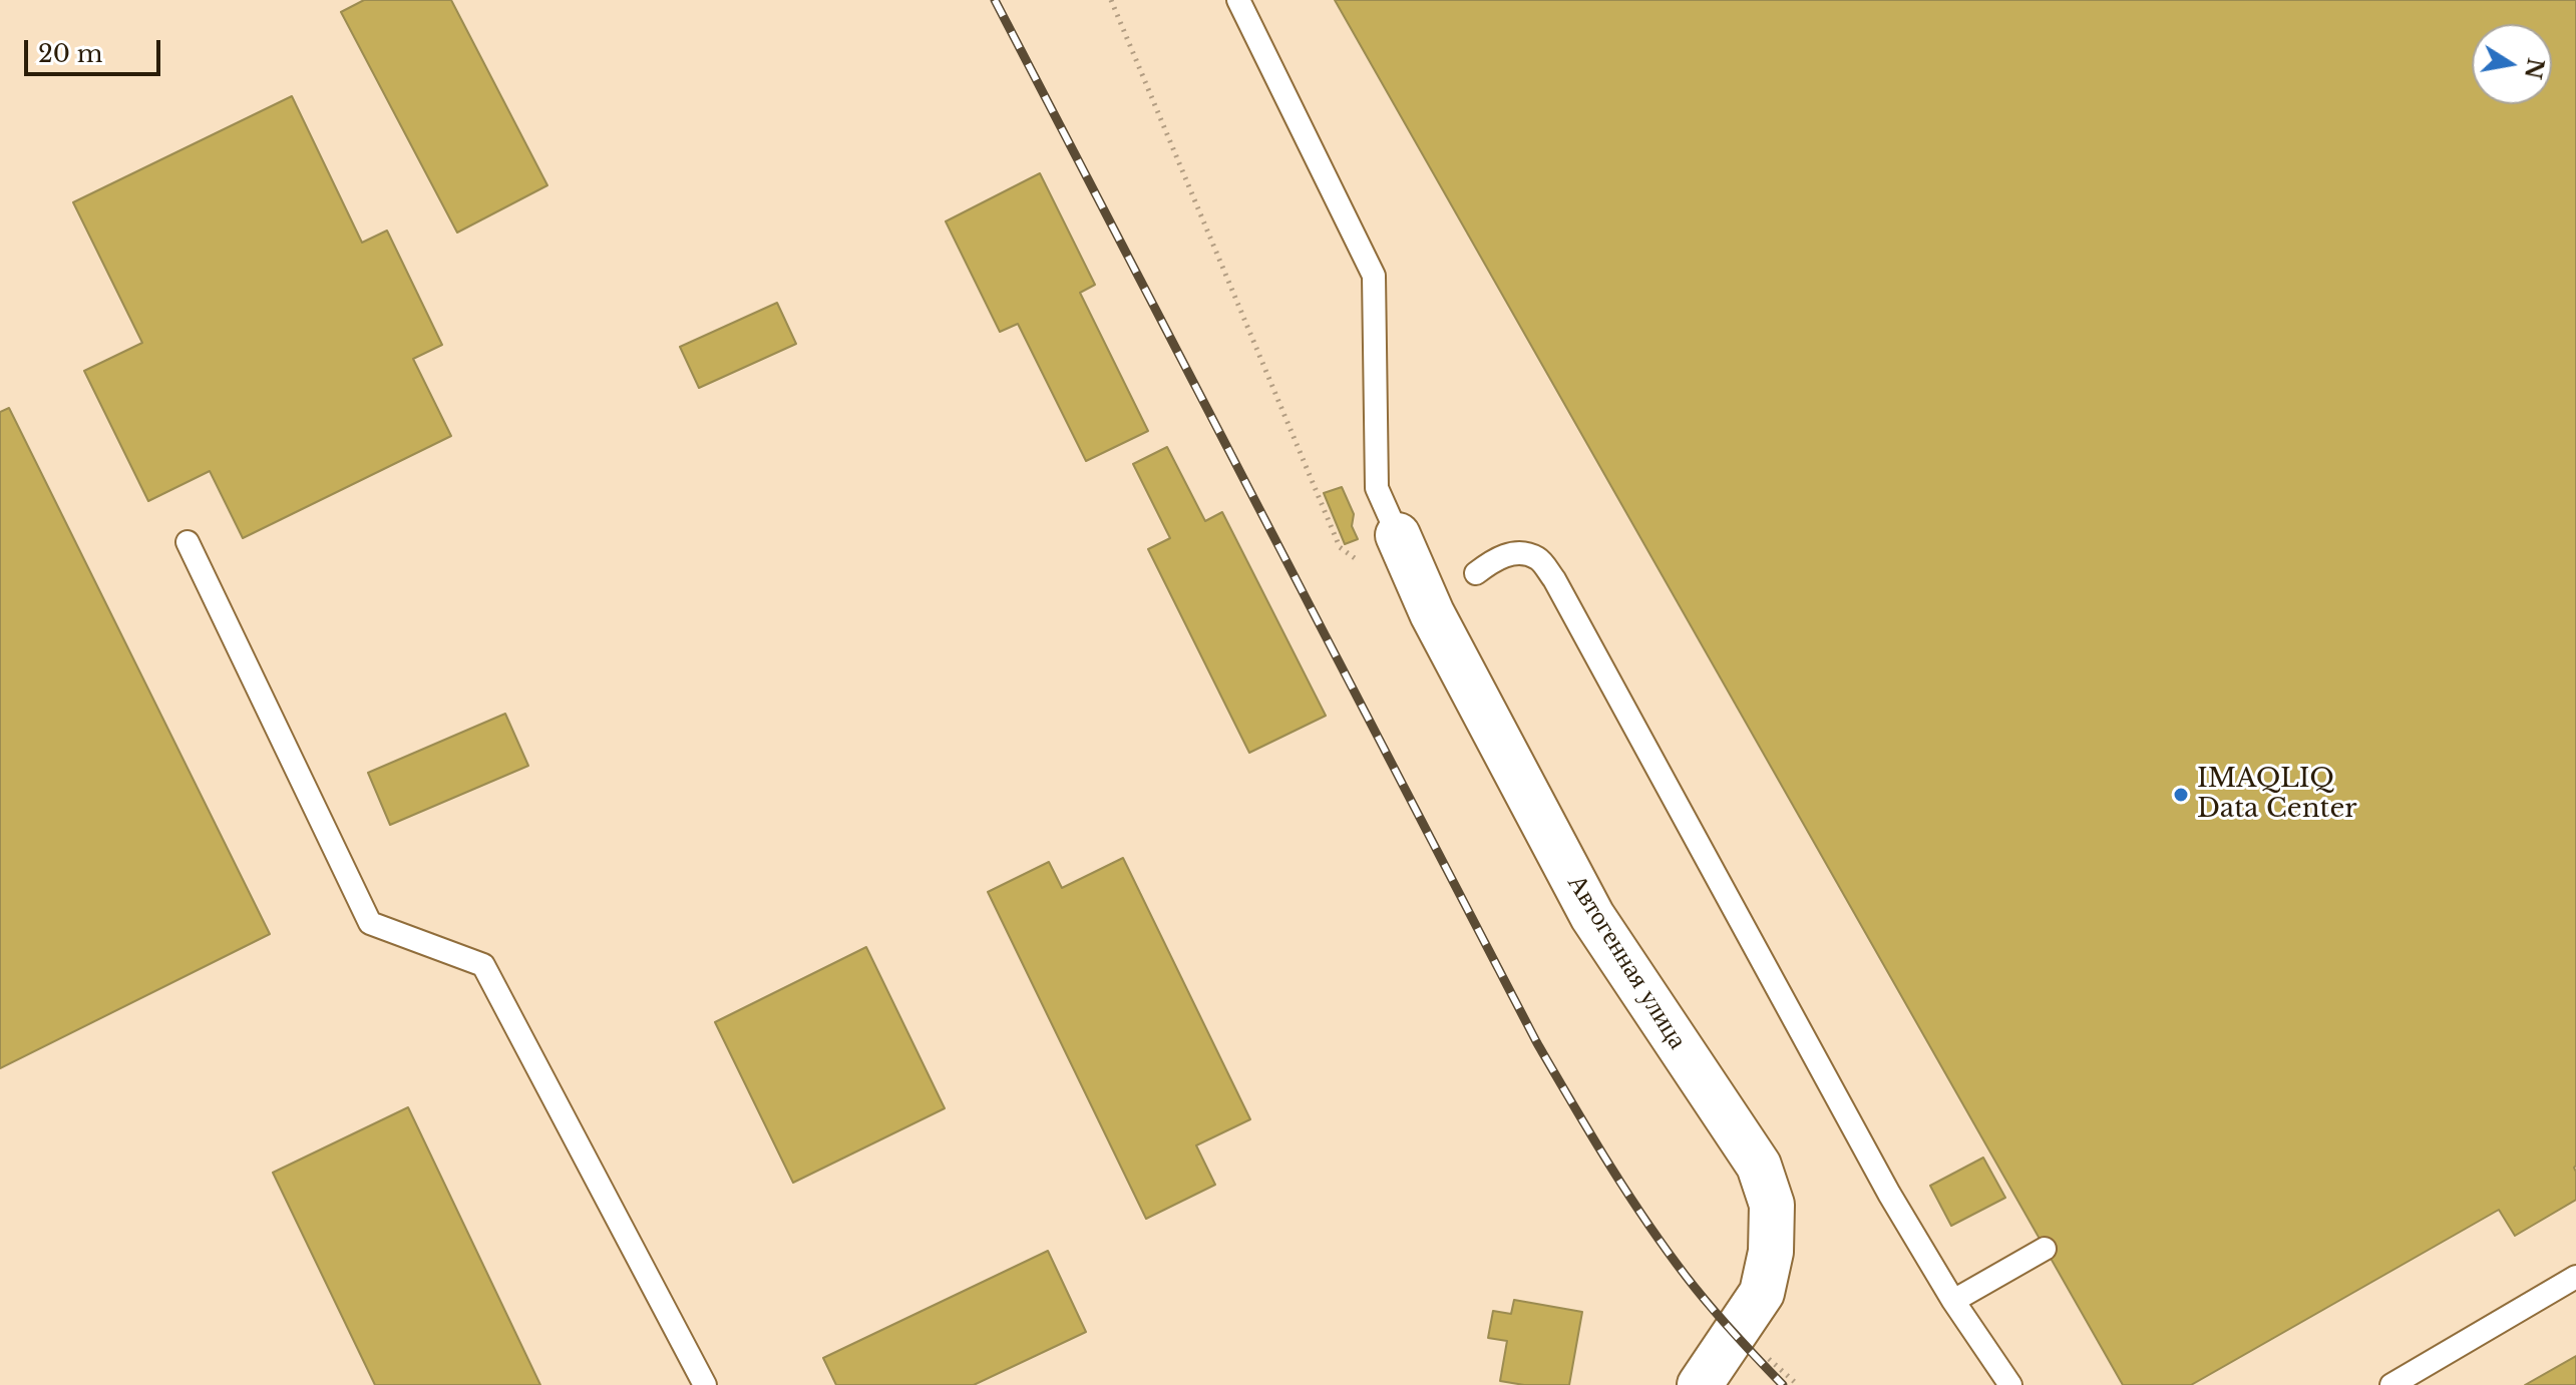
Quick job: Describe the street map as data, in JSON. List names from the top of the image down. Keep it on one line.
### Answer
{"streets":{"street":["Автогенная улица"]},"places":["IMAQLIQ Data Center"],"scale_bar":"20 m","north":"right"}
